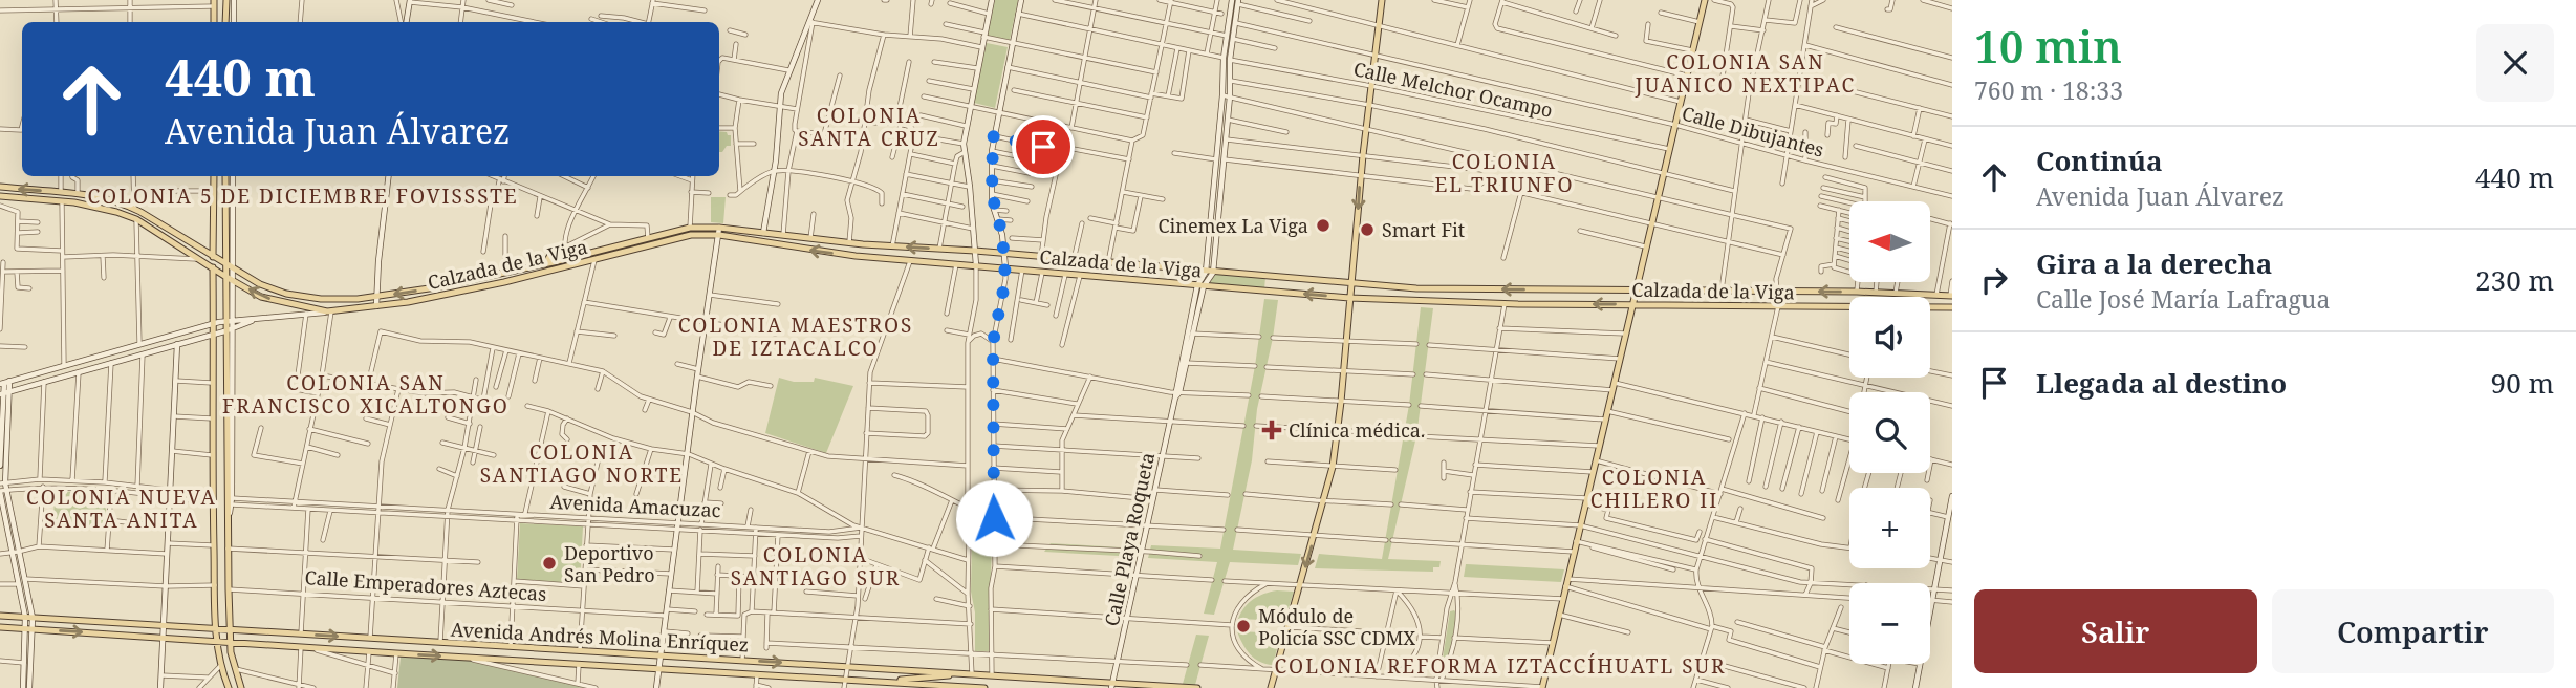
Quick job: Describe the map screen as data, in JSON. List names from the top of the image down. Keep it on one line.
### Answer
{"streets":{"main road":["Calzada de la Viga","Avenida Andrés Molina Enríquez"],"street":["Calle Melchor Ocampo","Calle Dibujantes","Avenida Amacuzac","Calle Playa Roqueta","Calle Emperadores Aztecas"]},"crossings":[["Calzada de la Viga","Calle Playa Roqueta"],["Calle Playa Roqueta","Avenida Andrés Molina Enríquez"]],"districts":["COLONIA SAN JUANICO NEXTIPAC","COLONIA SANTA CRUZ","COLONIA EL TRIUNFO","COLONIA 5 DE DICIEMBRE FOVISSSTE","COLONIA MAESTROS DE IZTACALCO","COLONIA SAN FRANCISCO XICALTONGO","COLONIA SANTIAGO NORTE","COLONIA CHILERO II","COLONIA NUEVA SANTA ANITA","COLONIA SANTIAGO SUR","COLONIA REFORMA IZTACCÍHUATL SUR"],"places":{"other":["Cinemex La Viga","Smart Fit","Deportivo San Pedro","Módulo de Policía SSC CDMX"],"health":["Clínica médica."]},"north":"left","page":{"heading":["10 min","760 m · 18:33"],"turn":["440 m","Avenida Juan Álvarez"],"list":[{"name":"Continúa","note":"Avenida Juan Álvarez","value":"440 m"},{"name":"Gira a la derecha","note":"Calle José María Lafragua","value":"230 m"},{"name":"Llegada al destino","value":"90 m"}],"map_buttons":["+","−"],"buttons":["Salir","Compartir"]}}
